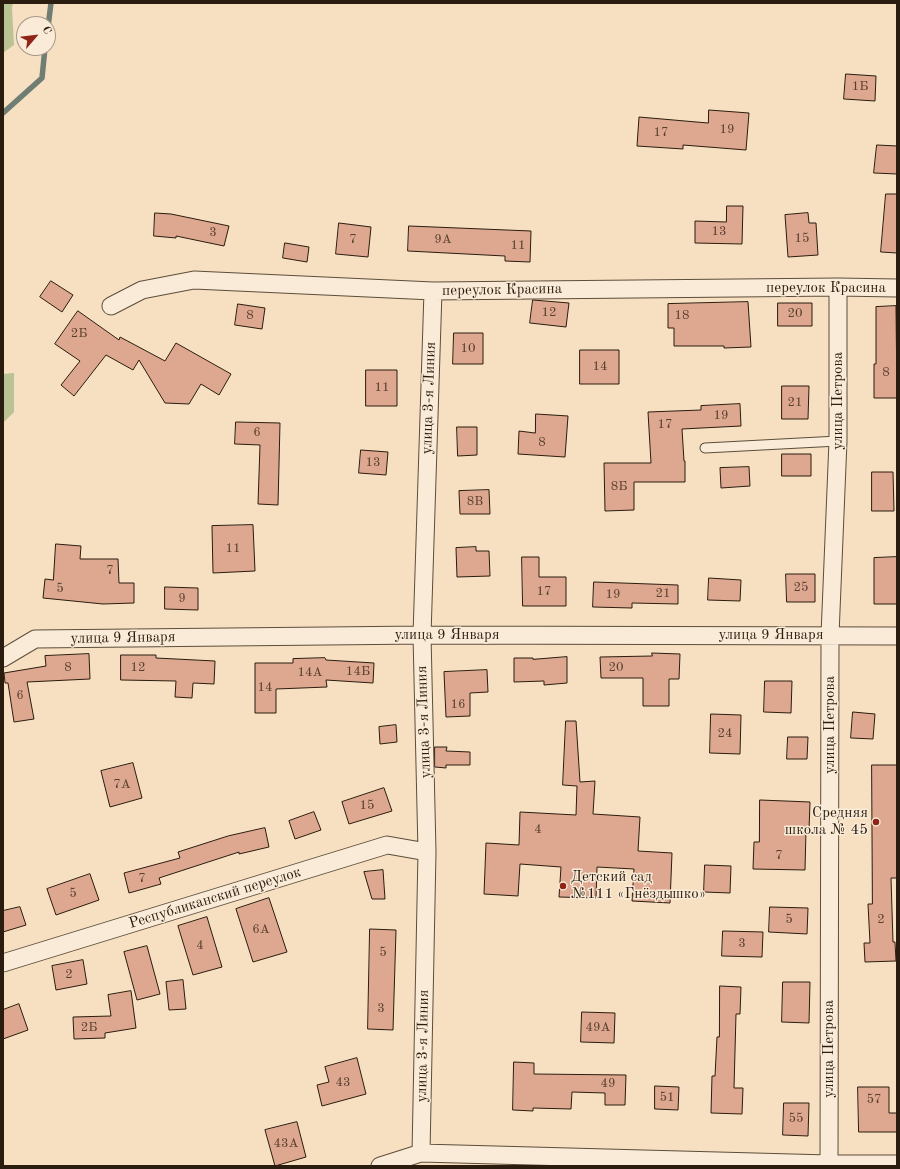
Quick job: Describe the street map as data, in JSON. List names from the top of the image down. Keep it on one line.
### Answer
{"streets":{"street":["переулок Красина","улица 3-я Линия","улица Петрова","улица 9 Января","Республиканский переулок"]},"crossings":[["переулок Красина","улица 3-я Линия"],["переулок Красина","улица Петрова"],["улица 3-я Линия","улица 9 Января"],["улица 3-я Линия","Республиканский переулок"],["улица Петрова","улица 9 Января"]],"places":["Средняя школа № 45","Детский сад №111 «Гнёздышко»"],"house_numbers":["1Б","19","17","13","3","15","7","9А","11","12","20","8","18","2Б","10","14","8","11","21","19","17","6","8","13","8Б","8В","11","7","25","5","17","21","19","9","8","12","20","14Б","14А","14","6","16","24","7А","15","4","7","7","5","5","2","6А","3","4","5","2","3","2Б","49А","43","49","51","57","55","43А"],"north":"top right"}
